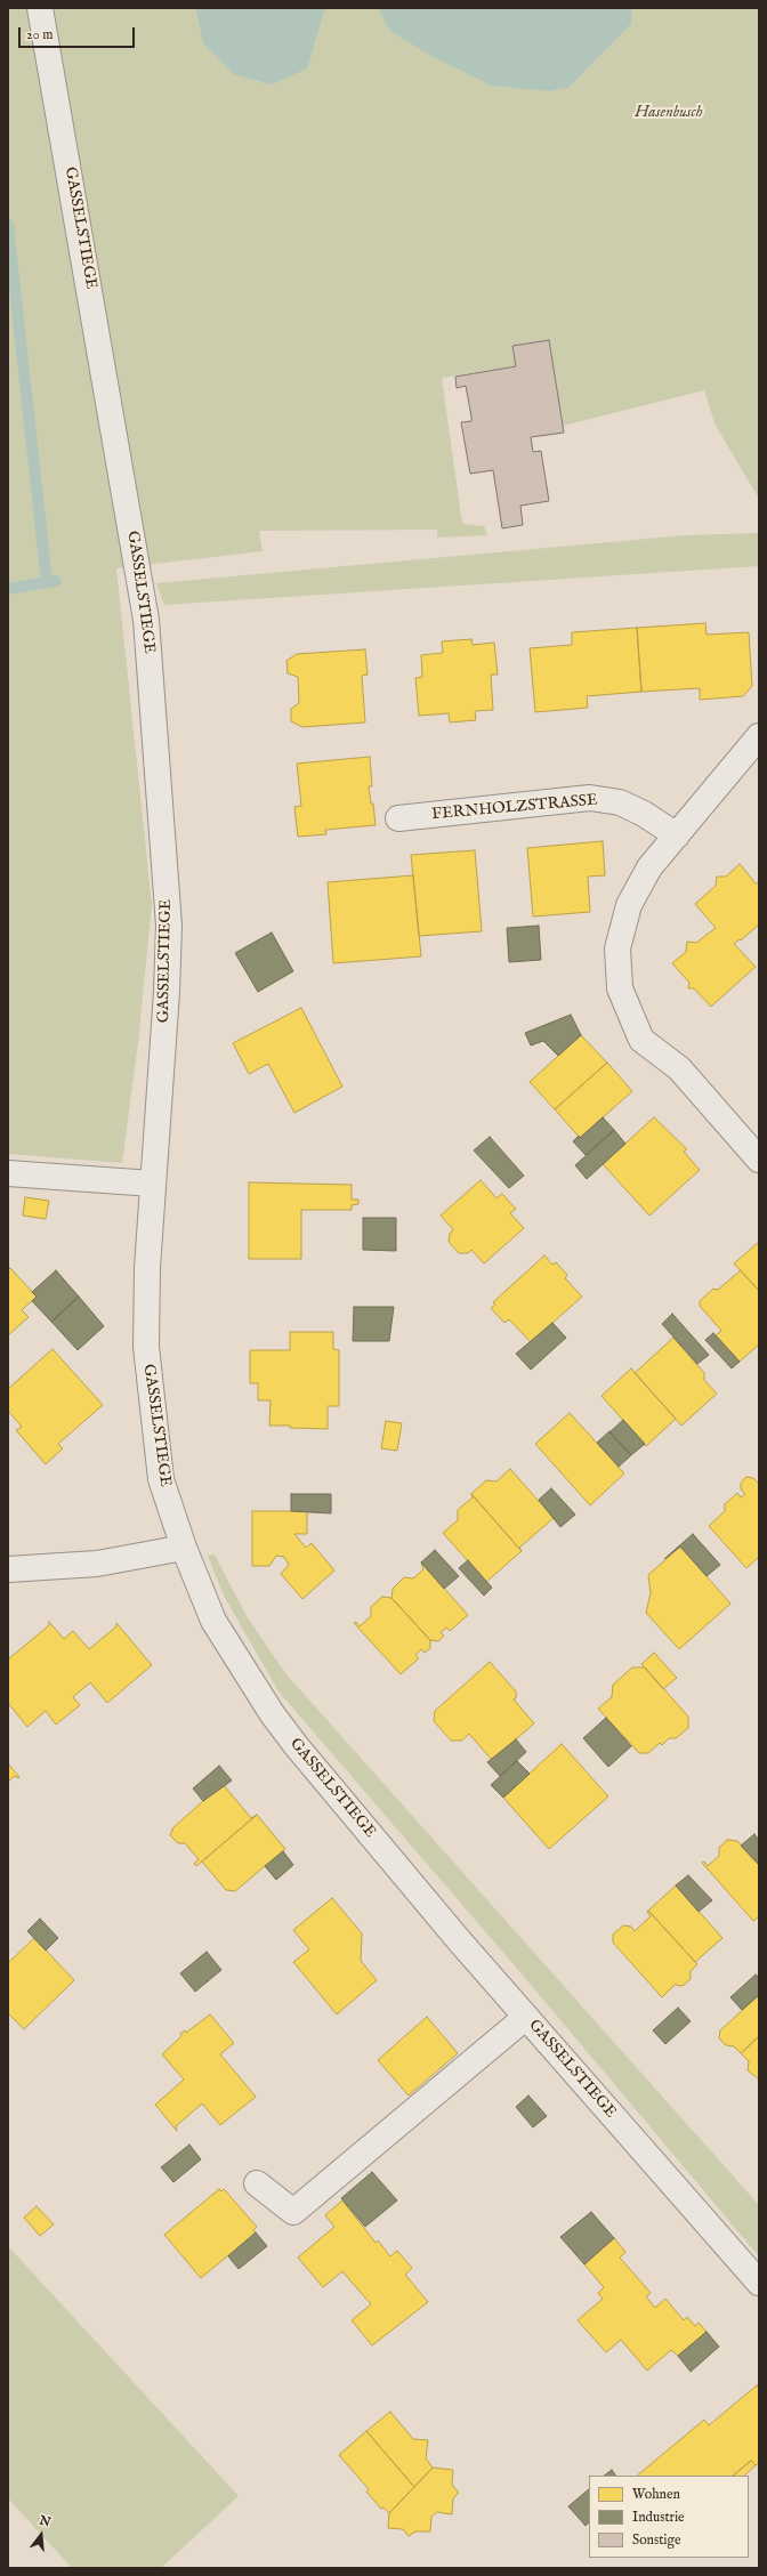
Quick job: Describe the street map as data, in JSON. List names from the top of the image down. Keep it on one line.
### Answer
{"streets":{"street":["GASSELSTIEGE","FERNHOLZSTRASSE"]},"parks":["Hasenbusch"],"legend":["Wohnen","Industrie","Sonstige"],"scale_bar":"20 m","north":"top"}
